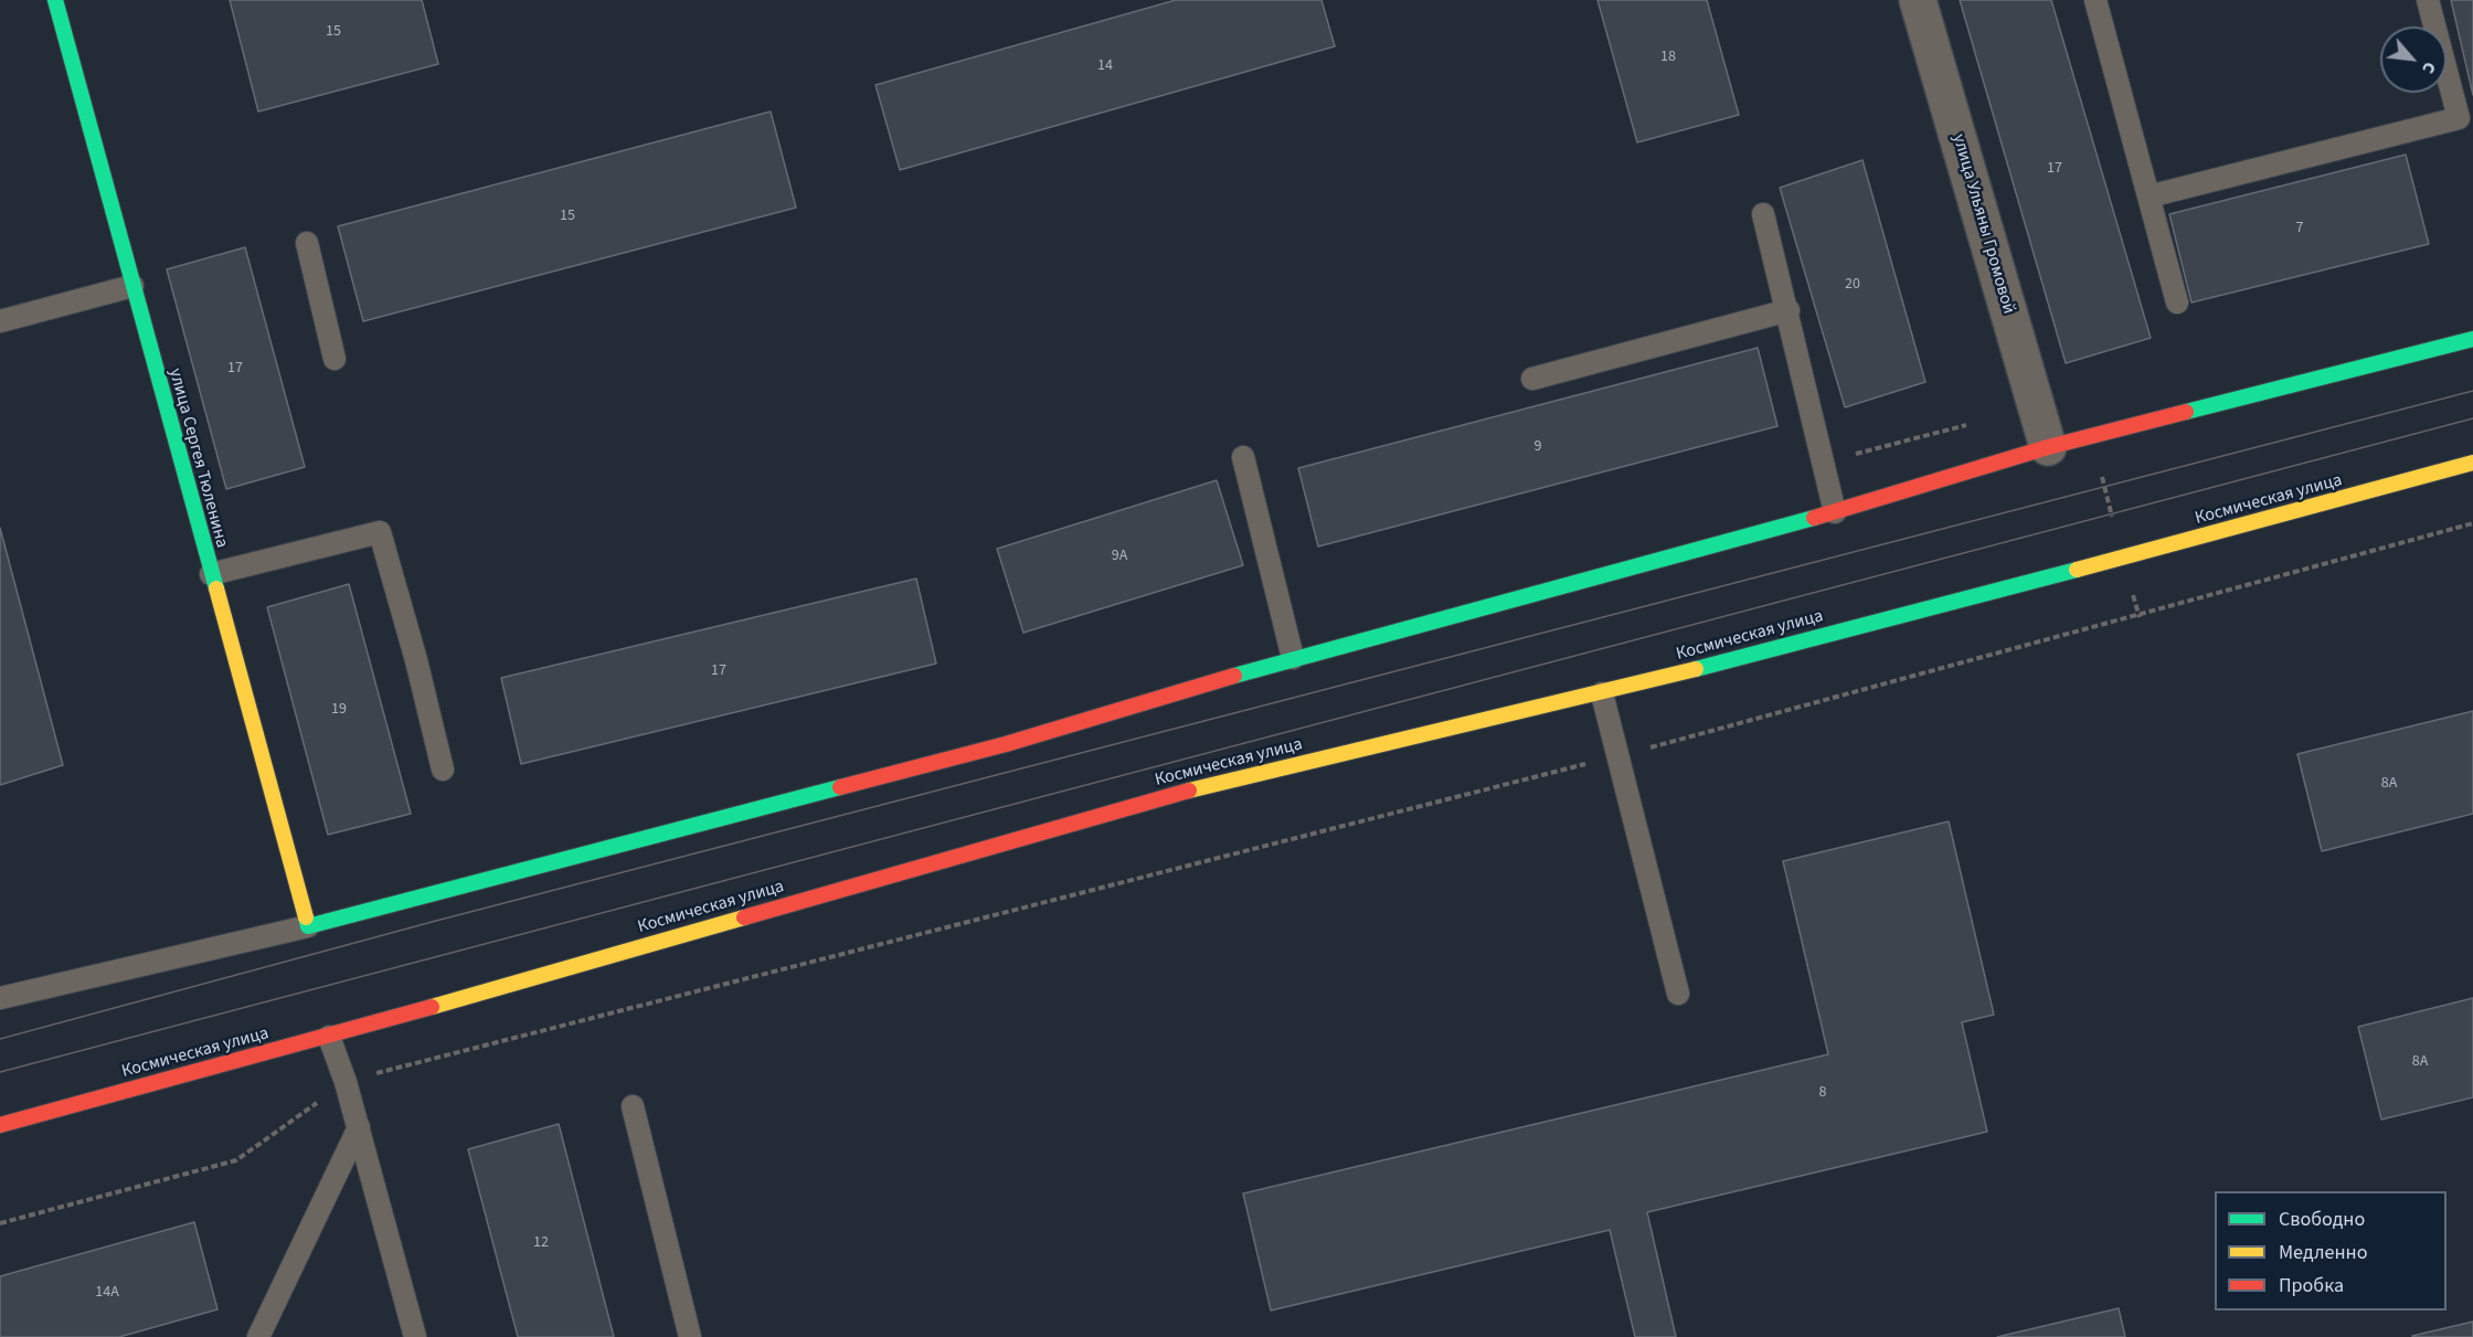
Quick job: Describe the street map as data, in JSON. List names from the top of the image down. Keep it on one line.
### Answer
{"streets":{"street":["улица Ульяны Громовой","улица Сергея Тюленина","Космическая улица"]},"house_numbers":["15","18","14","17","15","7","20","17","9","9А","17","19","8А","8А","8","12","14А"],"legend":["Свободно","Медленно","Пробка"],"north":"bottom right"}
